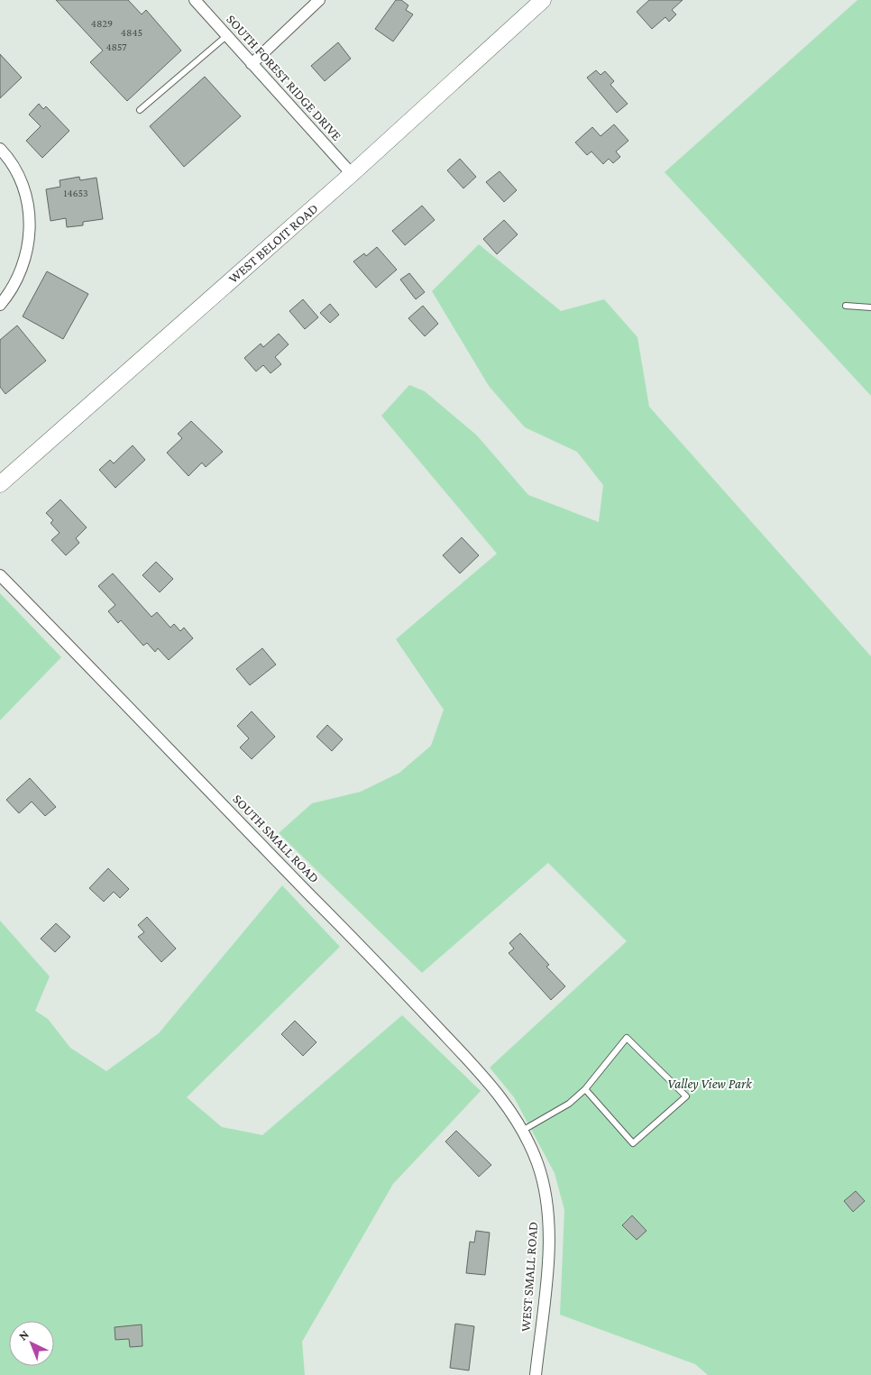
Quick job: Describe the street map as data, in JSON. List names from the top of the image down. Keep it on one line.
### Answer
{"streets":{"main road":["WEST BELOIT ROAD"],"street":["SOUTH FOREST RIDGE DRIVE","SOUTH SMALL ROAD","WEST SMALL ROAD"]},"crossings":[["SOUTH FOREST RIDGE DRIVE","WEST BELOIT ROAD"],["SOUTH SMALL ROAD","WEST SMALL ROAD"]],"parks":["Valley View Park"],"house_numbers":["4829","4845","4857","14653"],"north":"top left"}
